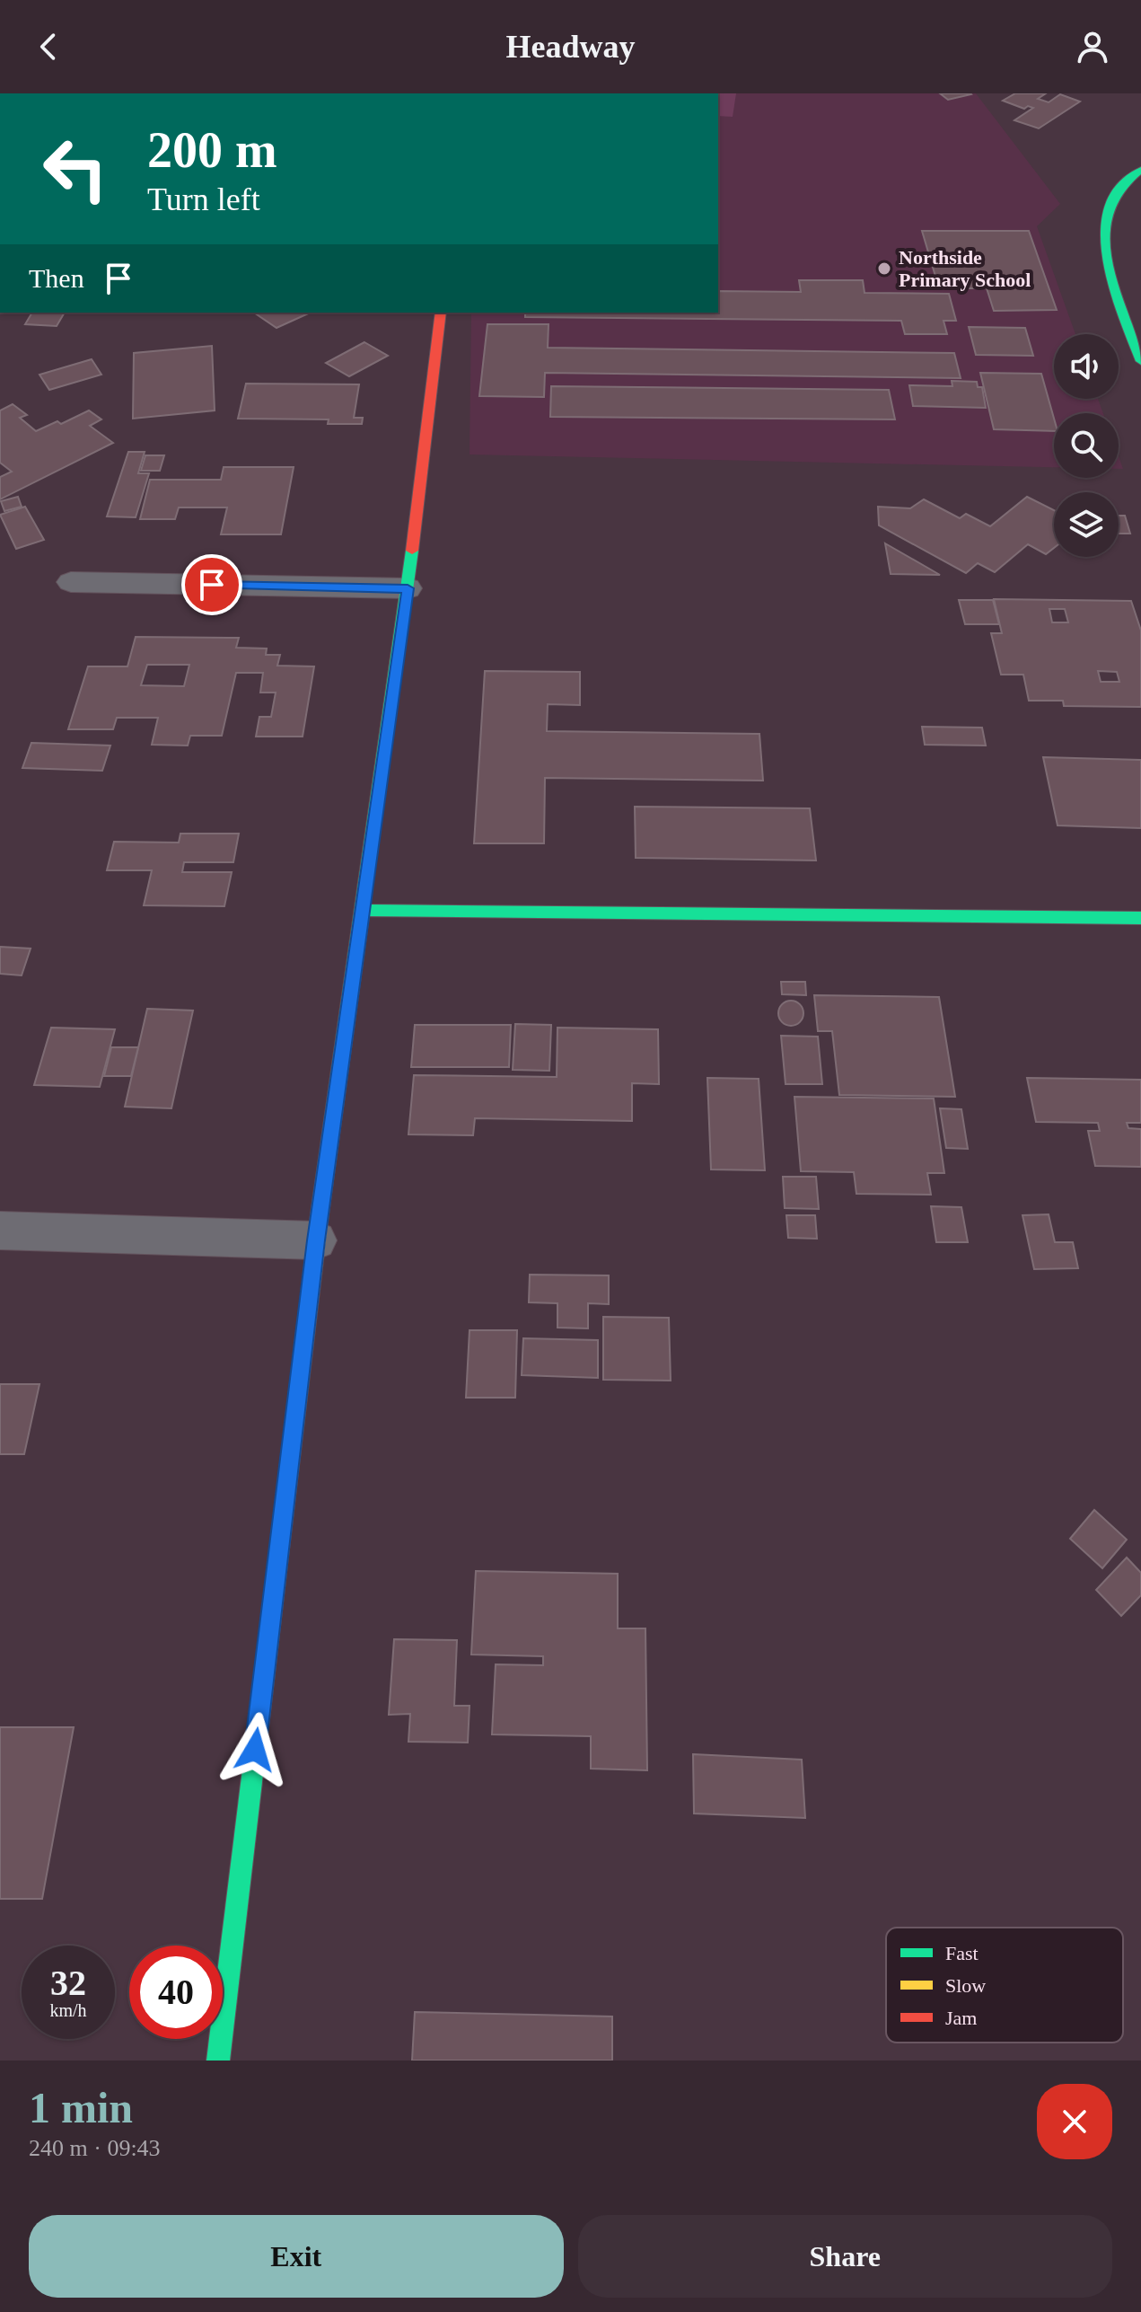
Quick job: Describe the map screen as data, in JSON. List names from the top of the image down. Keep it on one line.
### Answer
{"places":["Northside Primary School"],"legend":["Fast","Slow","Jam"],"page":{"header":"Headway","turn":["200 m","Turn left"],"then":"Then","speed":"32 km/h","limit":"40","heading":["1 min","240 m · 09:43"],"buttons":["Exit","Share"]}}
